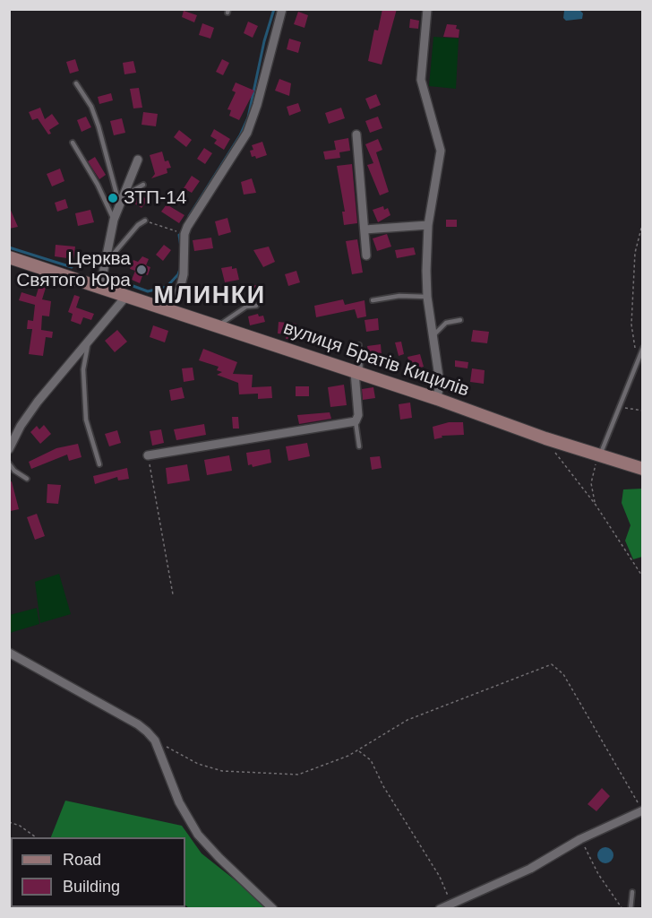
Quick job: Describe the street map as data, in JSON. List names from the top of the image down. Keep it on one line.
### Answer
{"streets":{"street":["вулиця Братів Кицилів"]},"districts":["МЛИНКИ"],"places":["ЗТП-14","Церква Святого Юра"],"legend":["Road","Building"]}
